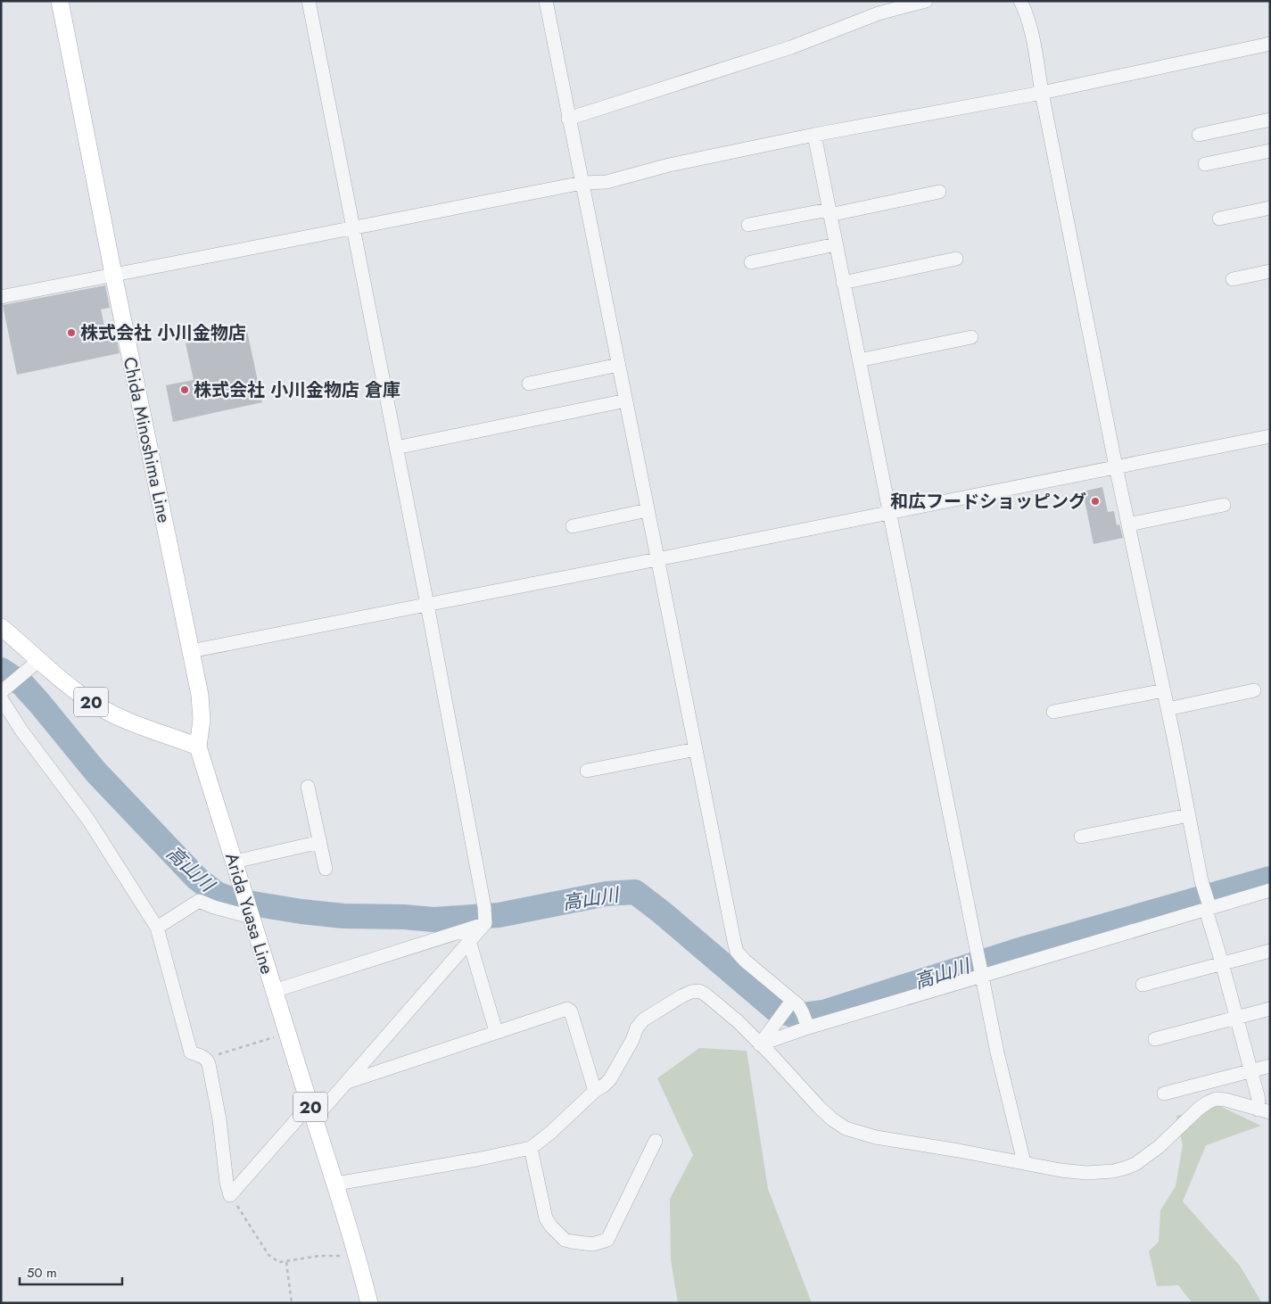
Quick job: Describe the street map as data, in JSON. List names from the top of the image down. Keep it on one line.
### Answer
{"streets":{"main road":["Chida Minoshima Line","20","Arida Yuasa Line"]},"crossings":[["Chida Minoshima Line","20"],["Chida Minoshima Line","Arida Yuasa Line"],["20","Arida Yuasa Line"]],"water":["高山川"],"places":["株式会社 小川金物店","株式会社 小川金物店 倉庫","和広フードショッピング"],"scale_bar":"50 m"}
